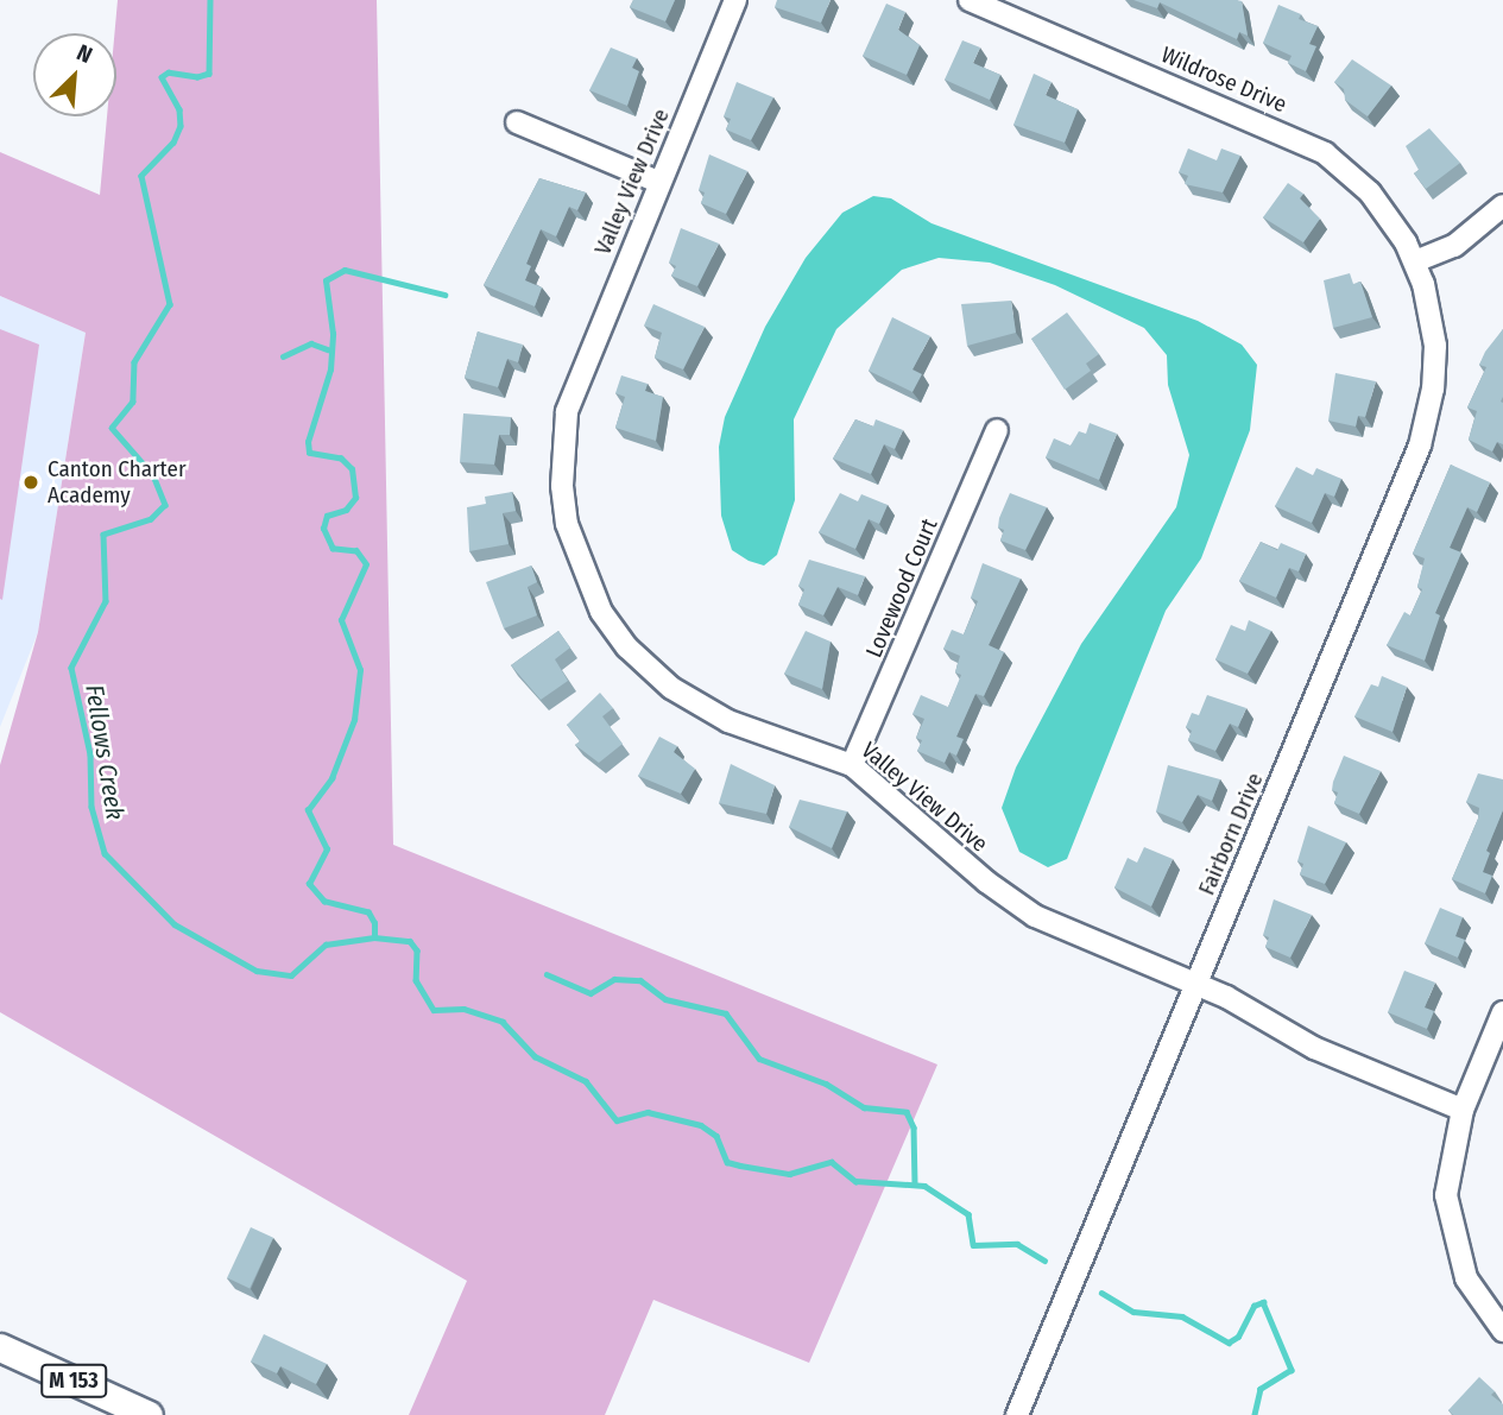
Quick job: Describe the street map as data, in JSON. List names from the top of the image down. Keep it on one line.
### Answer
{"streets":{"main road":["M 153"],"street":["Wildrose Drive","Valley View Drive","Lovewood Court","Fairborn Drive"]},"crossings":[["Wildrose Drive","Fairborn Drive"],["Valley View Drive","Lovewood Court"],["Valley View Drive","Fairborn Drive"]],"water":["Fellows Creek"],"places":["Canton Charter Academy"],"north":"top right"}
